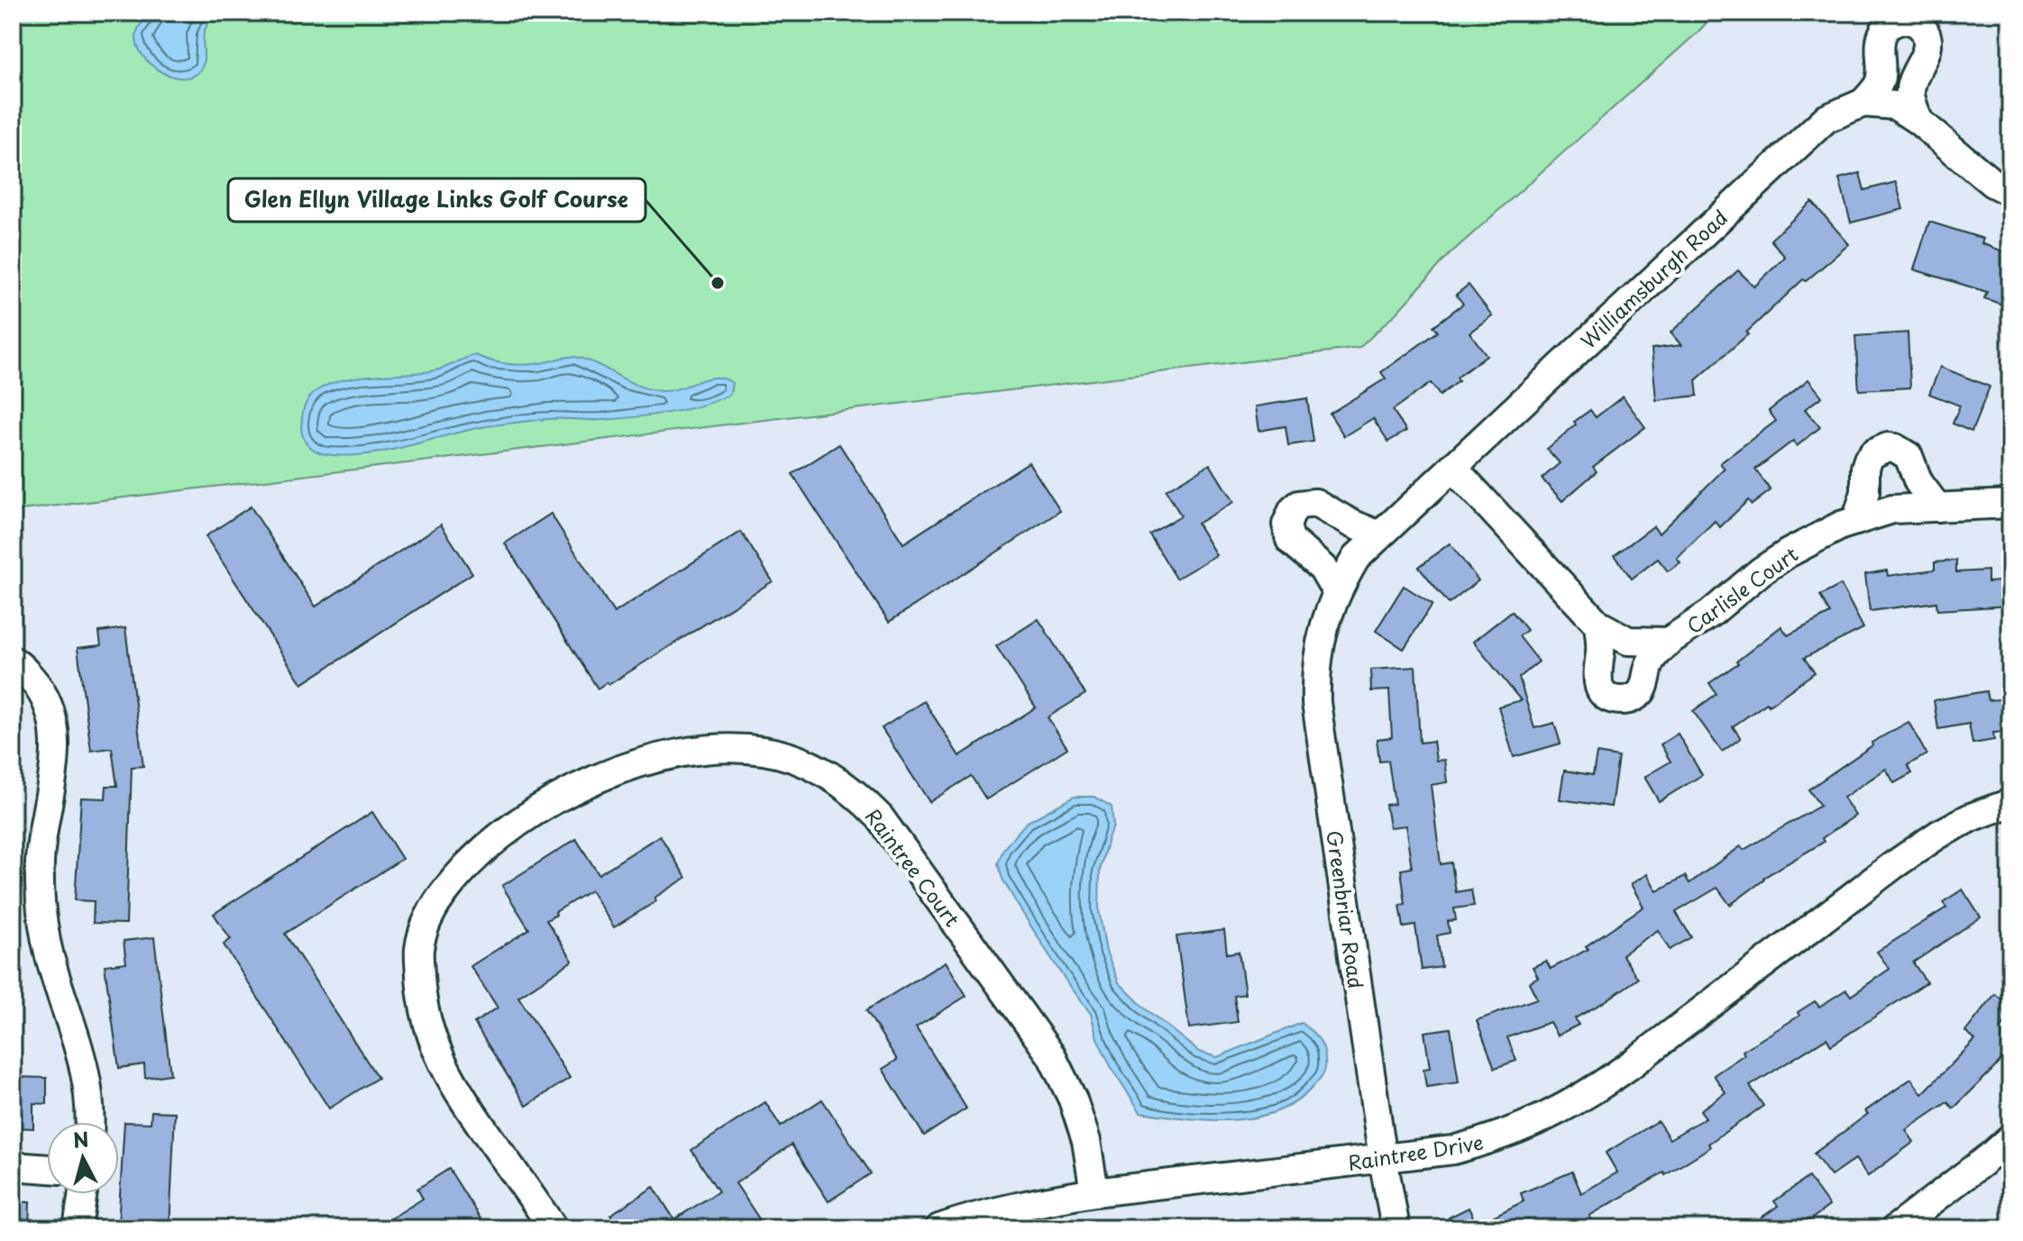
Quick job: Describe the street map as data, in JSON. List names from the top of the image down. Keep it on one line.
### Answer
{"streets":{"street":["Williamsburgh Road","Carlisle Court","Raintree Court","Greenbriar Road","Raintree Drive"]},"crossings":[["Williamsburgh Road","Carlisle Court"],["Williamsburgh Road","Greenbriar Road"],["Carlisle Court","Greenbriar Road"],["Raintree Court","Raintree Drive"],["Greenbriar Road","Raintree Drive"]],"places":["Glen Ellyn Village Links Golf Course"],"north":"top"}
